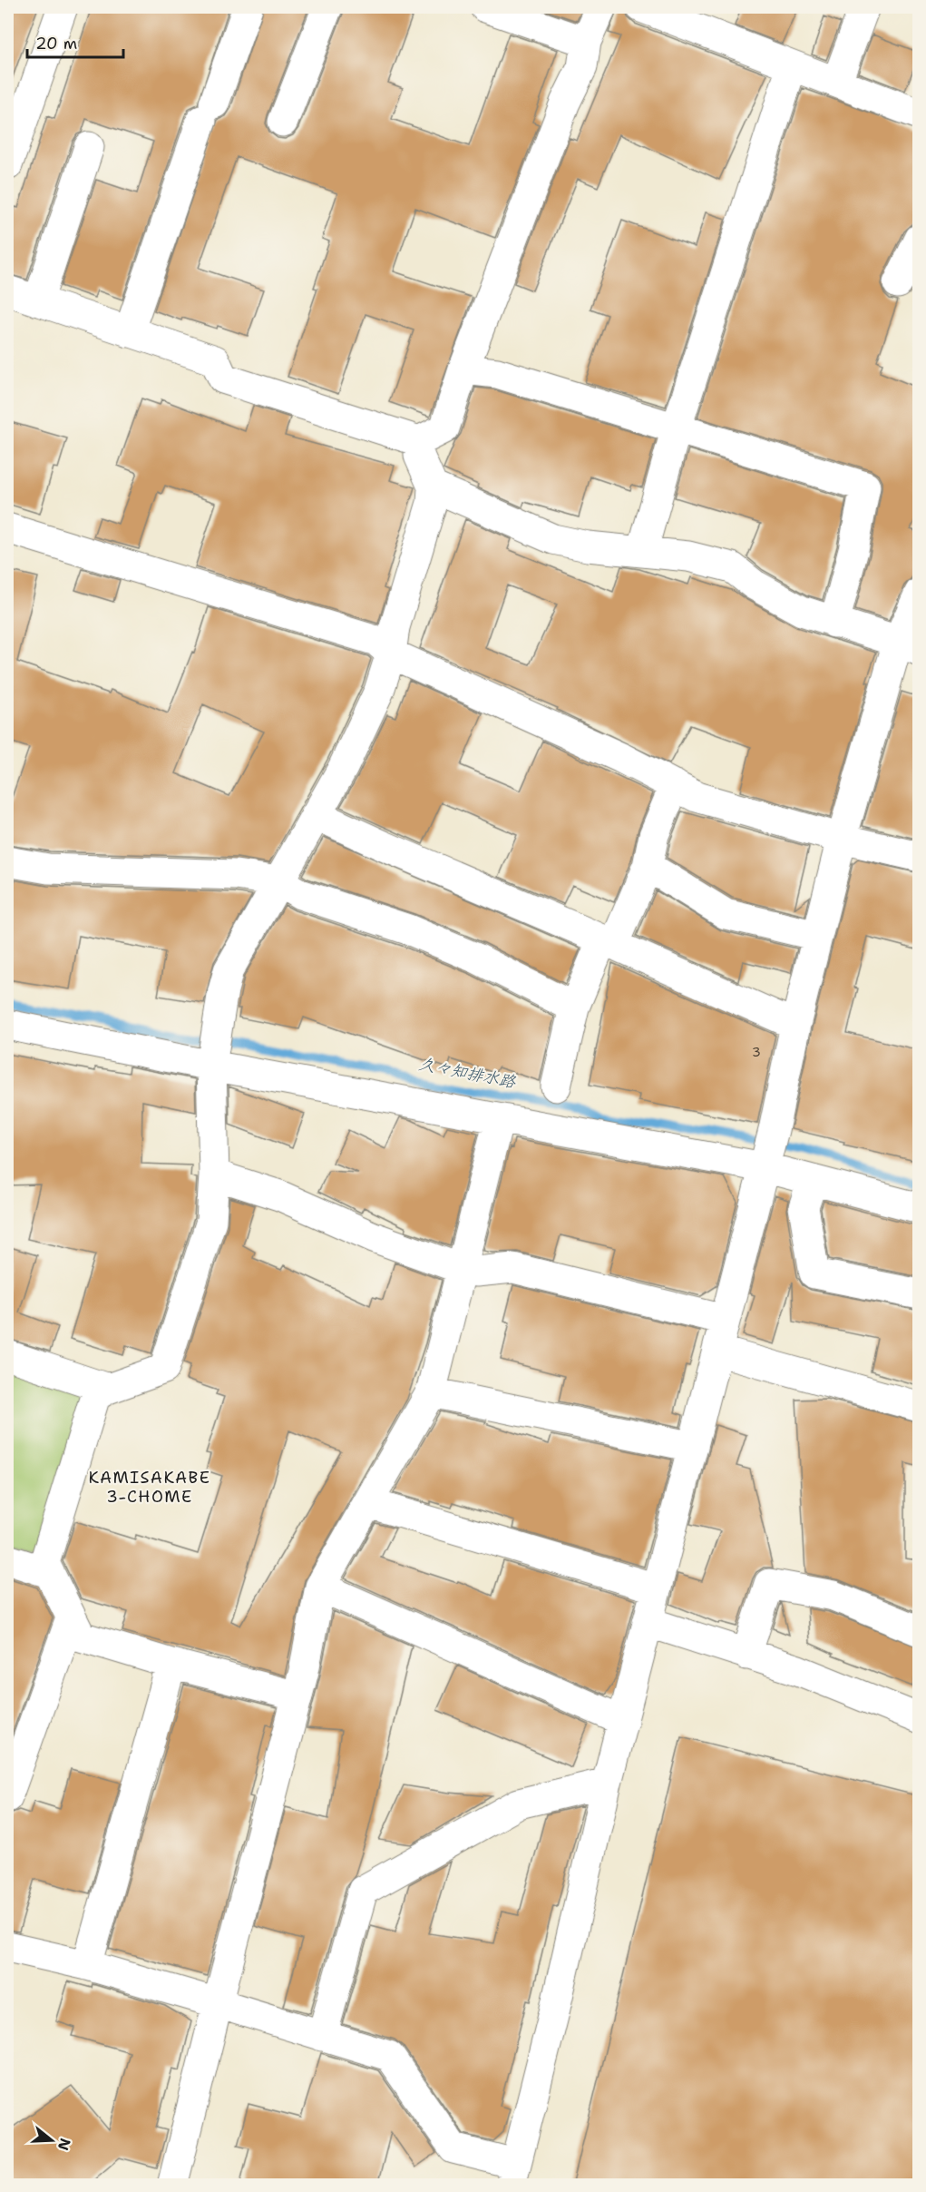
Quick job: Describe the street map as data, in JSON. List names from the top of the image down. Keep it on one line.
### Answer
{"districts":["KAMISAKABE 3-CHOME"],"water":["久々知排水路"],"house_numbers":["3"],"scale_bar":"20 m","north":"right"}
